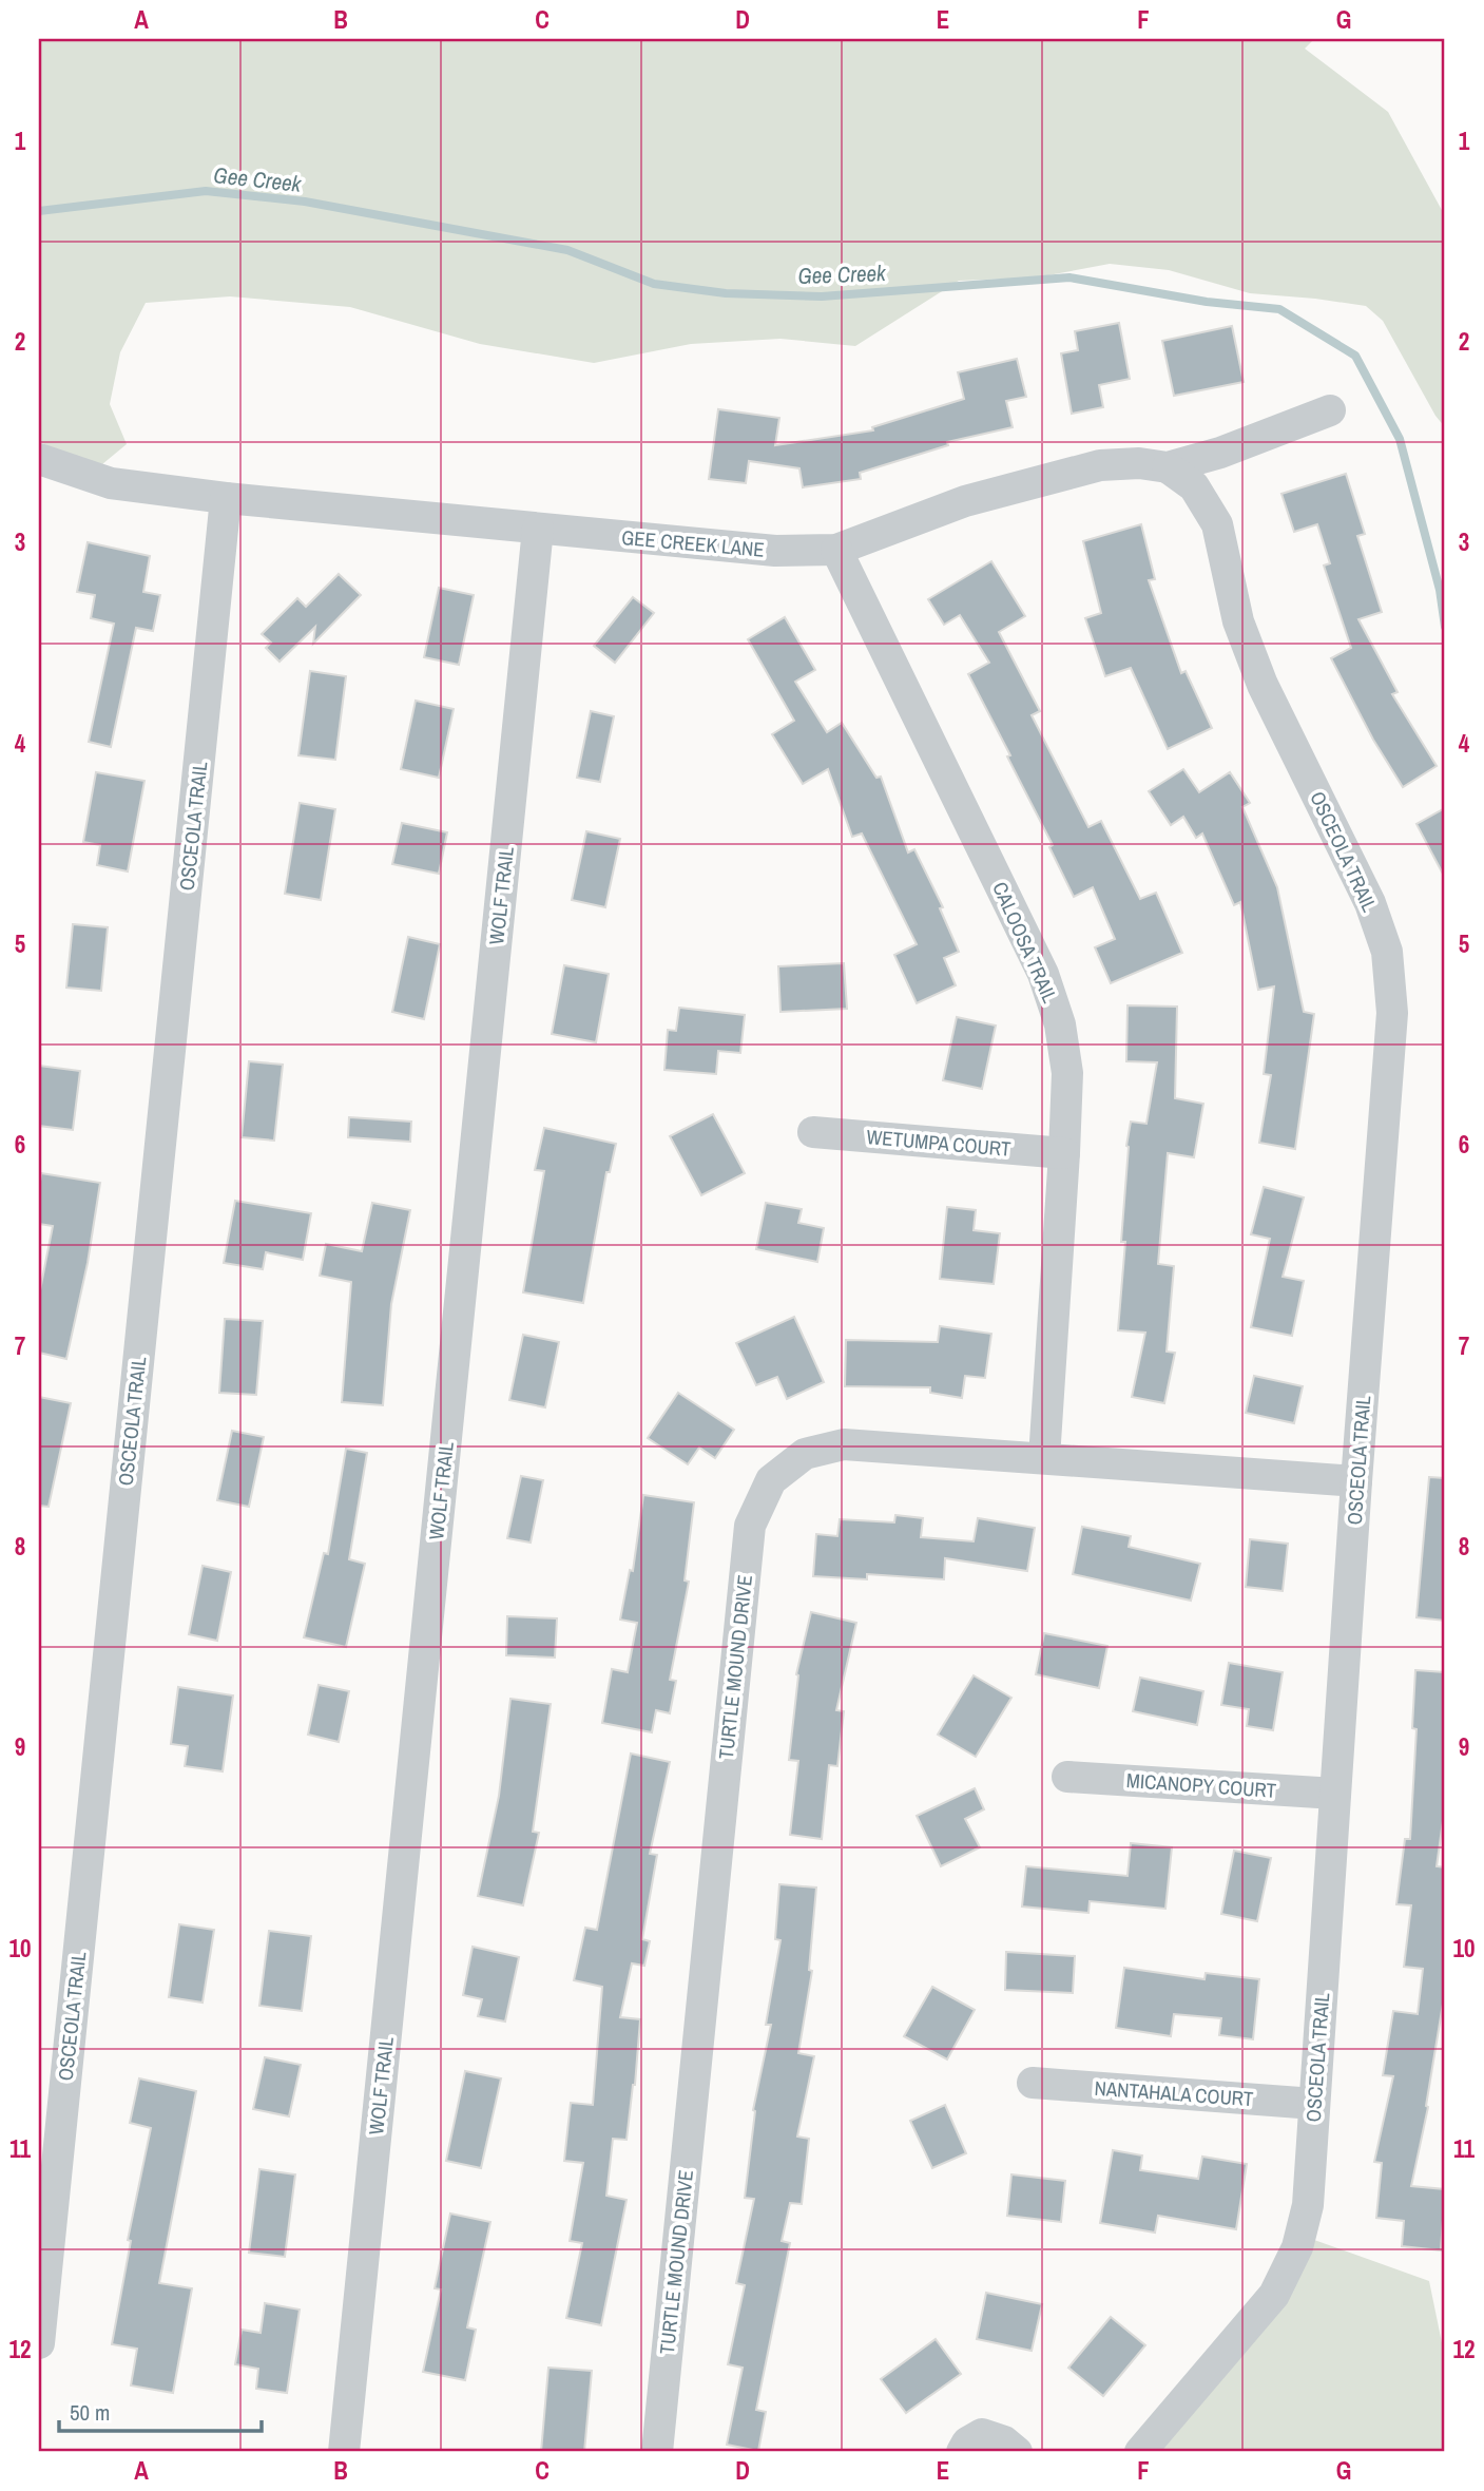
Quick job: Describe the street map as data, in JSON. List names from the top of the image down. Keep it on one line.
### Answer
{"streets":{"street":["GEE CREEK LANE","OSCEOLA TRAIL","WOLF TRAIL","CALOOSA TRAIL","WETUMPA COURT","TURTLE MOUND DRIVE","MICANOPY COURT","NANTAHALA COURT"]},"crossings":[["GEE CREEK LANE","OSCEOLA TRAIL"],["GEE CREEK LANE","WOLF TRAIL"],["GEE CREEK LANE","CALOOSA TRAIL"],["OSCEOLA TRAIL","TURTLE MOUND DRIVE"],["OSCEOLA TRAIL","MICANOPY COURT"],["OSCEOLA TRAIL","NANTAHALA COURT"],["CALOOSA TRAIL","WETUMPA COURT"],["CALOOSA TRAIL","TURTLE MOUND DRIVE"]],"water":["Gee Creek"],"scale_bar":"50 m","grid":{"columns":["A","B","C","D","E","F","G"],"rows":["1","2","3","4","5","6","7","8","9","10","11","12"]}}
